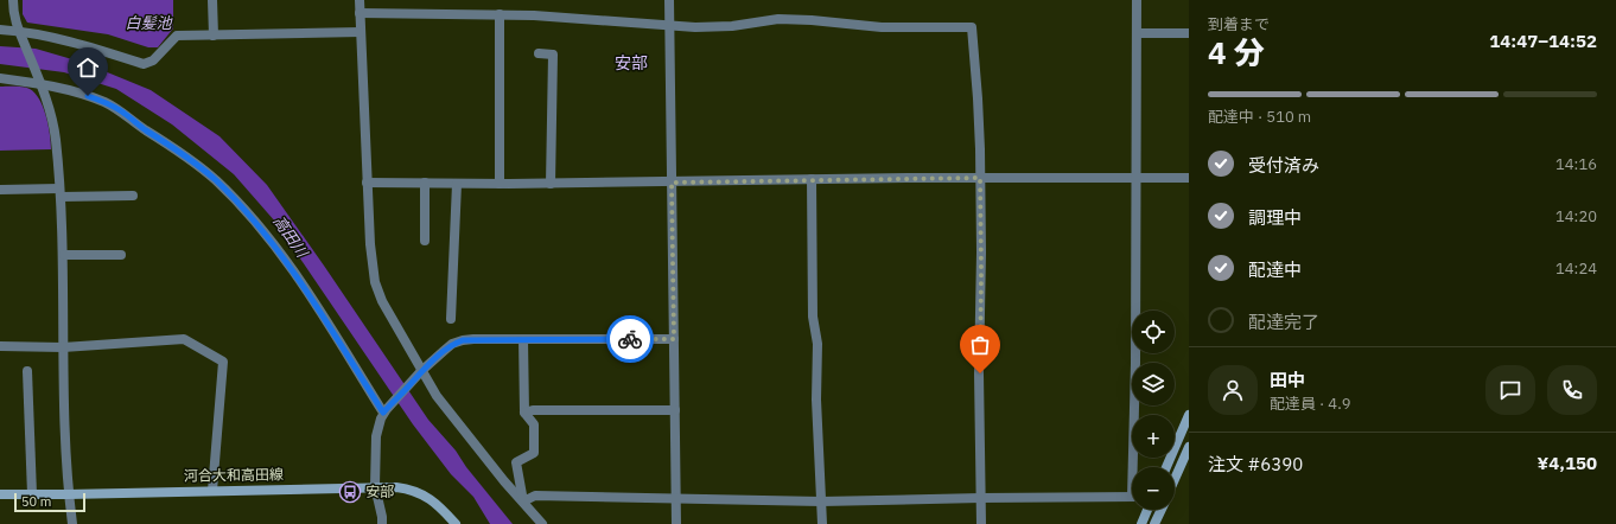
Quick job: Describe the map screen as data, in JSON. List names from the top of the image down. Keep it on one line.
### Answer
{"streets":{"main road":["河合大和高田線"]},"districts":["安部"],"water":["白髪池","高田川"],"places":{"bus stop":["安部"]},"scale_bar":"50 m","page":{"heading":["4 分","到着まで","14:47–14:52"],"panel":["田中","配達員 · 4.9","注文 #6390","¥4,150"],"bar":"配達中 · 510 m","list":[["受付済み","14:16"],["調理中","14:20"],["配達中","14:24"],"配達完了"],"map_buttons":["+","−"],"scale":"50 m"}}
